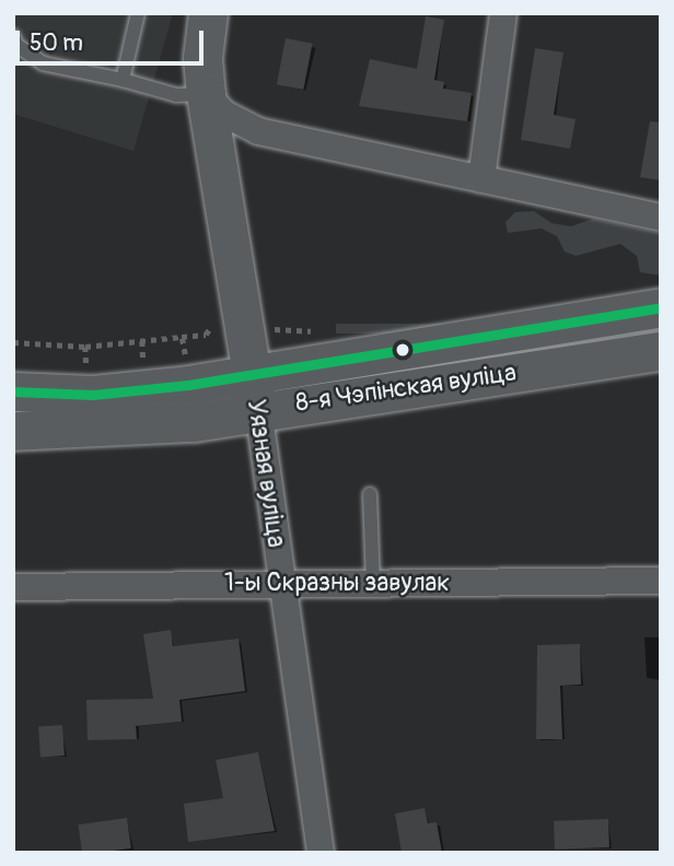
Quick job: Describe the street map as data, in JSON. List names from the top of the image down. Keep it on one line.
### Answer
{"streets":{"main road":["8-я Чэпінская вуліца","Уязная вуліца"],"street":["1-ы Скразны завулак"]},"crossings":[["8-я Чэпінская вуліца","Уязная вуліца"],["Уязная вуліца","1-ы Скразны завулак"]],"scale_bar":"50 m"}
